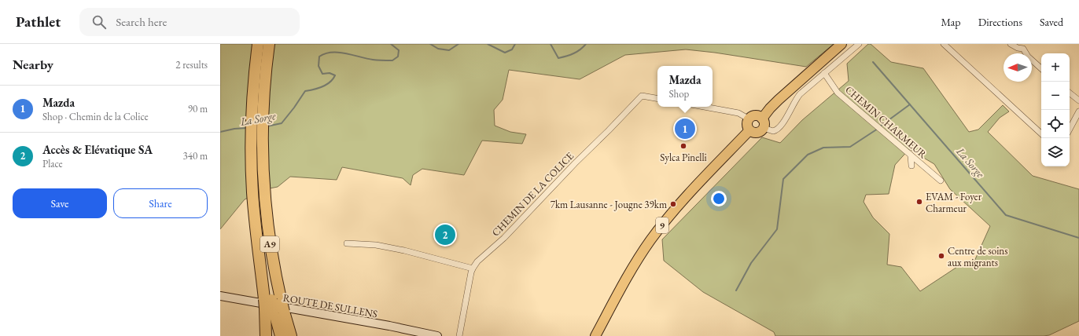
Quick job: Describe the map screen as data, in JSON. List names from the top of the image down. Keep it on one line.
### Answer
{"streets":{"highway":["A9"],"main road":["9","ROUTE DE SULLENS"],"street":["CHEMIN CHARMEUR","CHEMIN DE LA COLICE"]},"water":["La Sorge"],"places":["Sylca Pinelli","EVAM - Foyer Charmeur","7km Lausanne - Jougne 39km","Centre de soins aux migrants"],"north":"left","page":{"header":"Pathlet","search":"Search here","nav":["Map","Directions","Saved"],"heading":["Nearby","2 results"],"map_buttons":["+","−"],"popup":["Mazda","Shop"],"list":[{"mark":"1","name":"Mazda","note":"Shop · Chemin de la Colice","value":"90 m"},{"mark":"2","name":"Accès & Elévatique SA","note":"Place","value":"340 m"}],"pins":["1","2"],"buttons":["Save","Share"]}}
